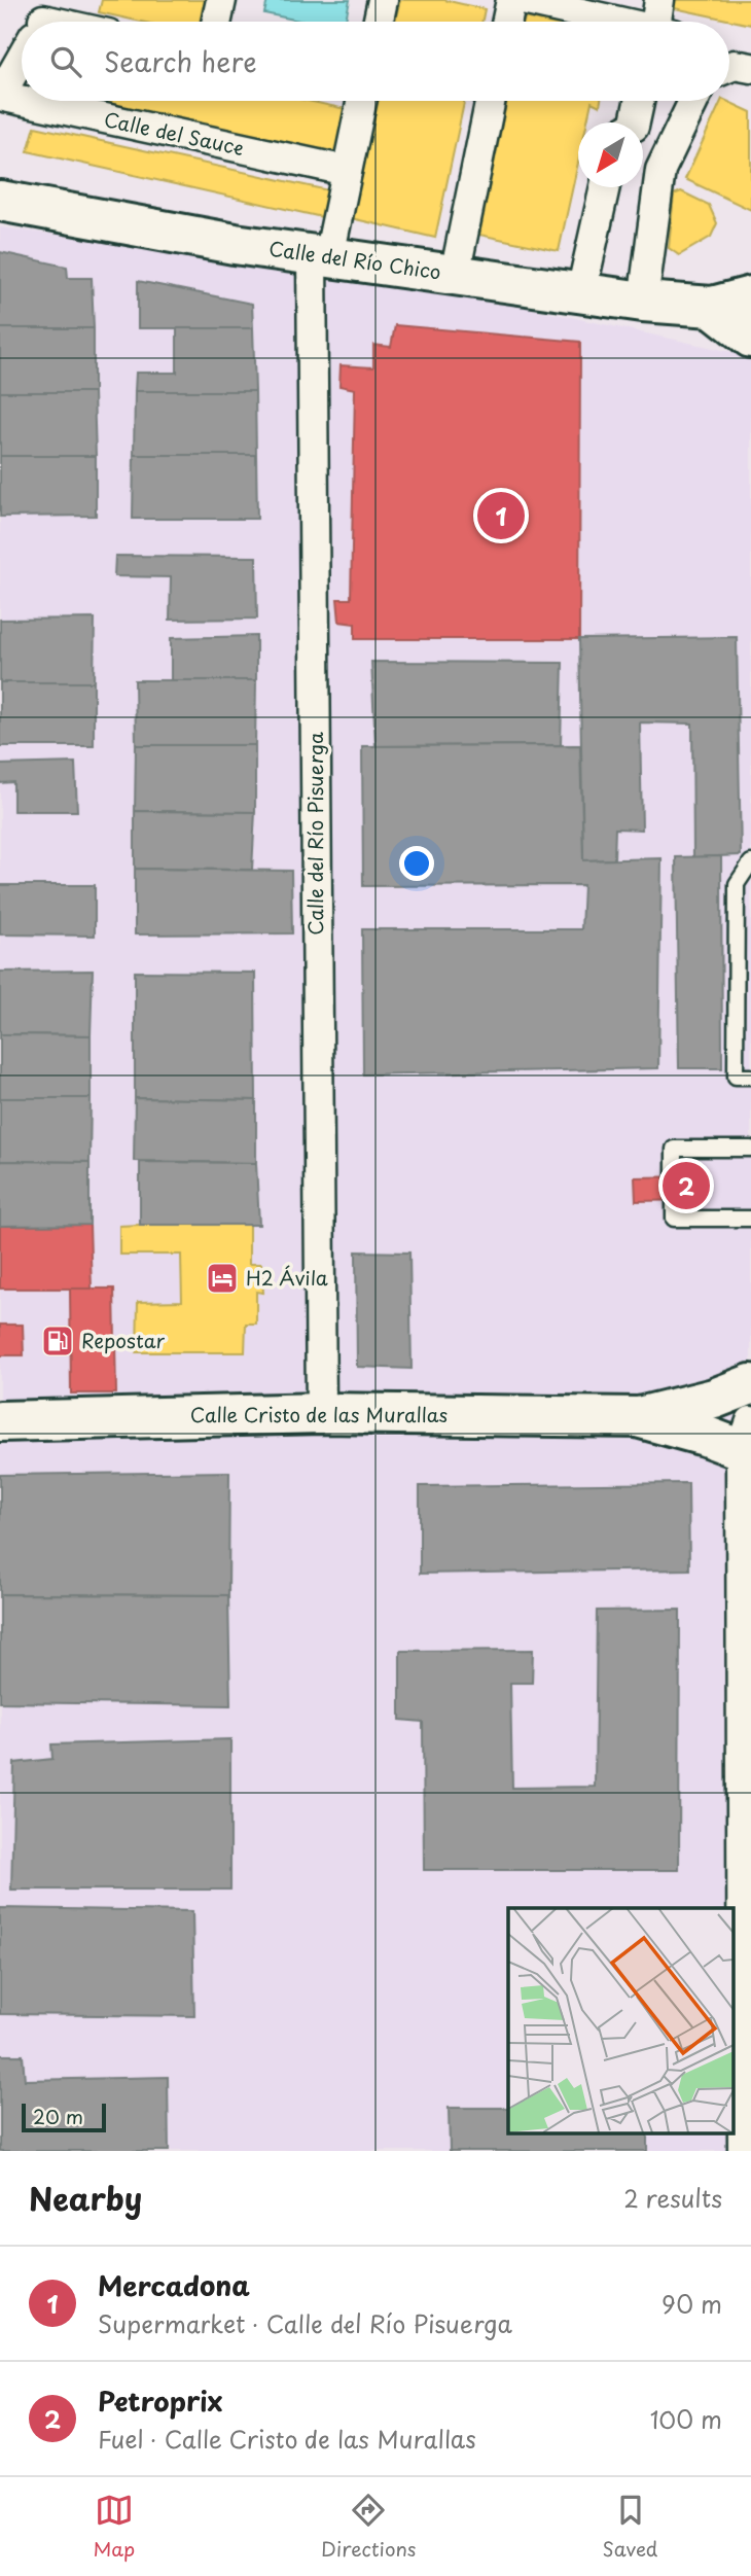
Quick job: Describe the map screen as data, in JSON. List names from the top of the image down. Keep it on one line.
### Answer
{"streets":{"street":["Calle del Sauce","Calle del Río Chico","Calle del Río Pisuerga","Calle Cristo de las Murallas"]},"crossings":[["Calle del Sauce","Calle del Río Pisuerga"],["Calle del Río Chico","Calle del Río Pisuerga"],["Calle del Río Pisuerga","Calle Cristo de las Murallas"]],"places":{"hotel":["H2 Ávila"],"fuel station":["Repostar"]},"scale_bar":"20 m","north":"bottom left","page":{"search":"Search here","pins":["1","2"],"scale":"20 m","heading":["Nearby","2 results"],"list":[{"mark":"1","name":"Mercadona","note":"Supermarket · Calle del Río Pisuerga","value":"90 m"},{"mark":"2","name":"Petroprix","note":"Fuel · Calle Cristo de las Murallas","value":"100 m"}],"nav":["Map","Directions","Saved"]}}
